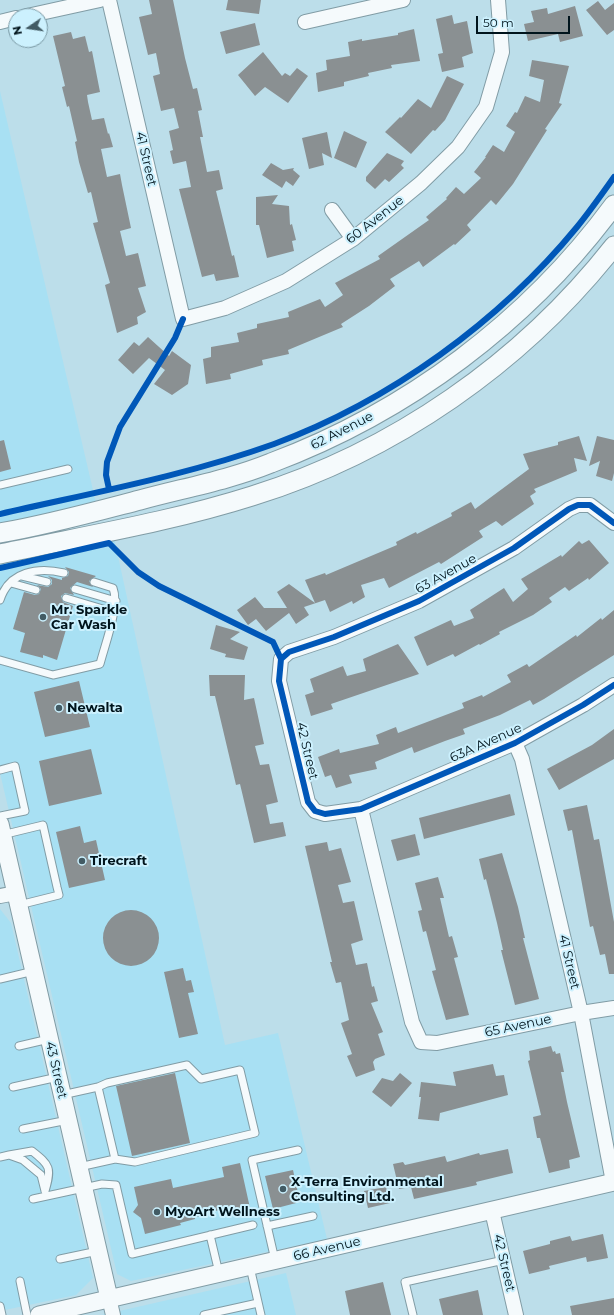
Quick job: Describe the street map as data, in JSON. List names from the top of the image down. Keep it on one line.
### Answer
{"streets":{"main road":["62 Avenue"],"street":["41 Street","60 Avenue","63 Avenue","63A Avenue","42 Street","65 Avenue","43 Street","66 Avenue"]},"crossings":[["41 Street","60 Avenue"],["41 Street","63A Avenue"],["41 Street","65 Avenue"],["41 Street","66 Avenue"],["63 Avenue","42 Street"],["63A Avenue","42 Street"],["63A Avenue","65 Avenue"],["42 Street","65 Avenue"],["42 Street","66 Avenue"],["43 Street","66 Avenue"]],"places":["Mr. Sparkle Car Wash","Newalta","Tirecraft","X-Terra Environmental Consulting Ltd.","MyoArt Wellness"],"scale_bar":"50 m","north":"left"}
